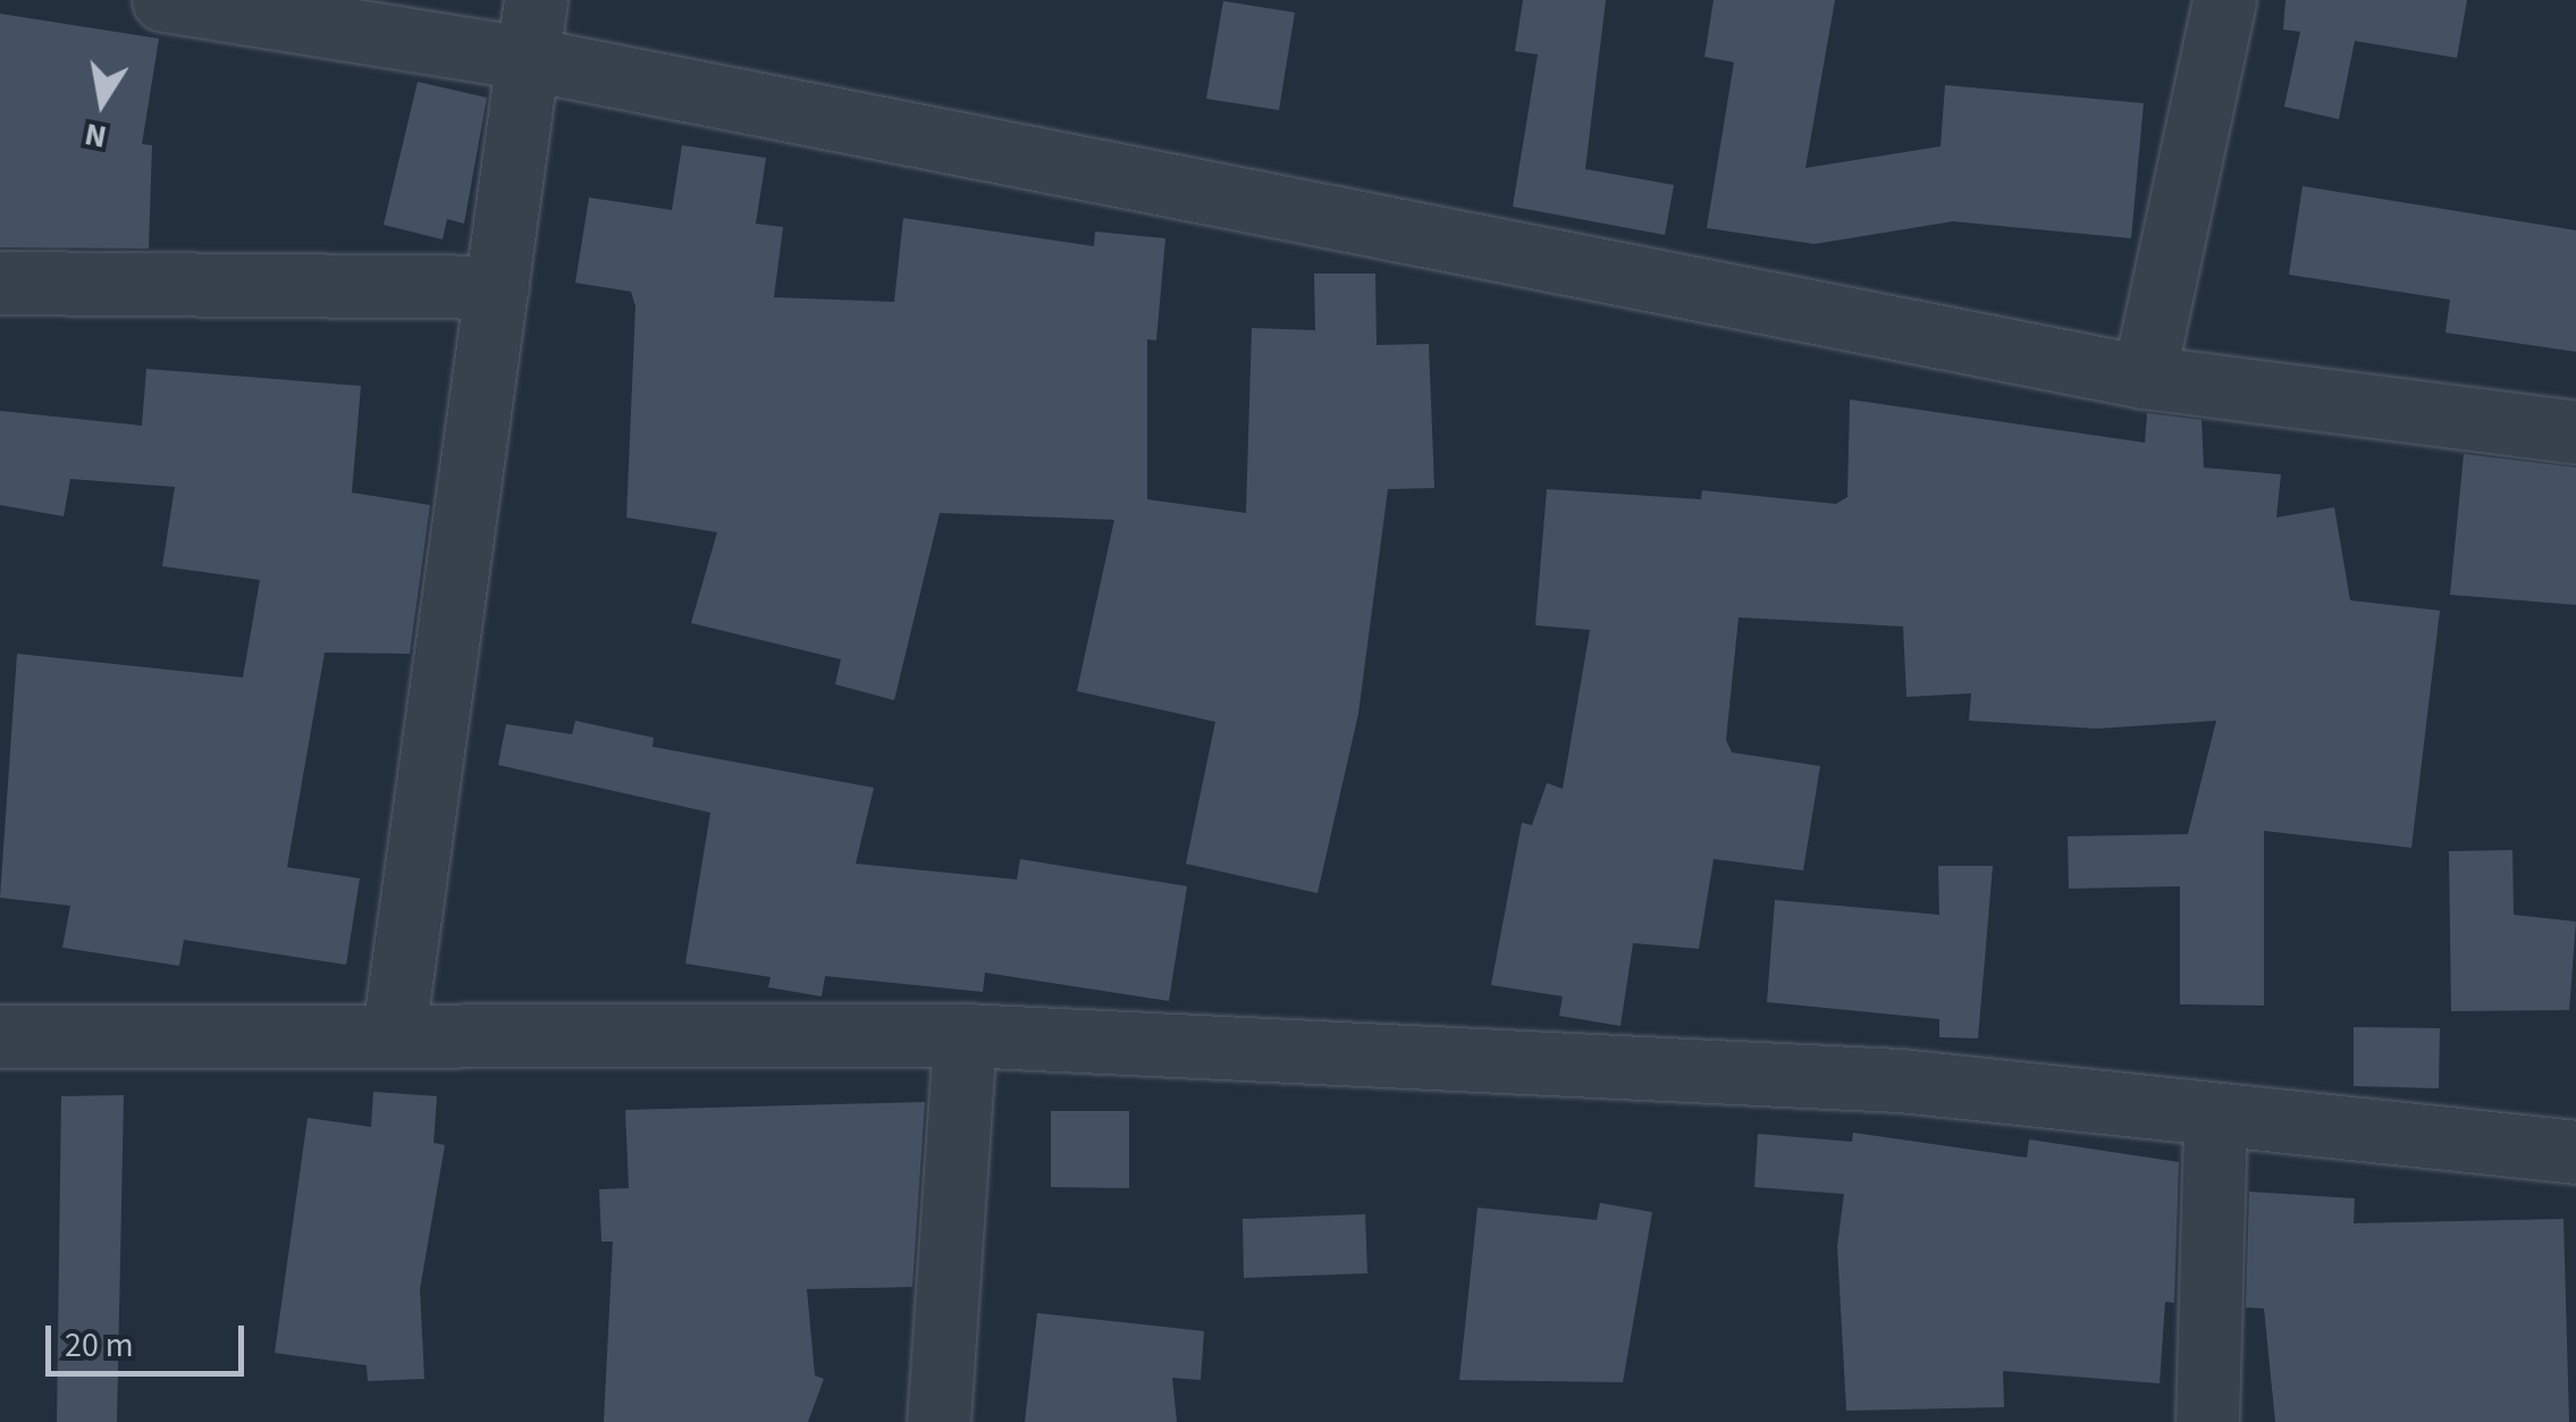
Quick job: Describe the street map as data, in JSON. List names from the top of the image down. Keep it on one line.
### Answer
{"scale_bar":"20 m","north":"bottom"}
